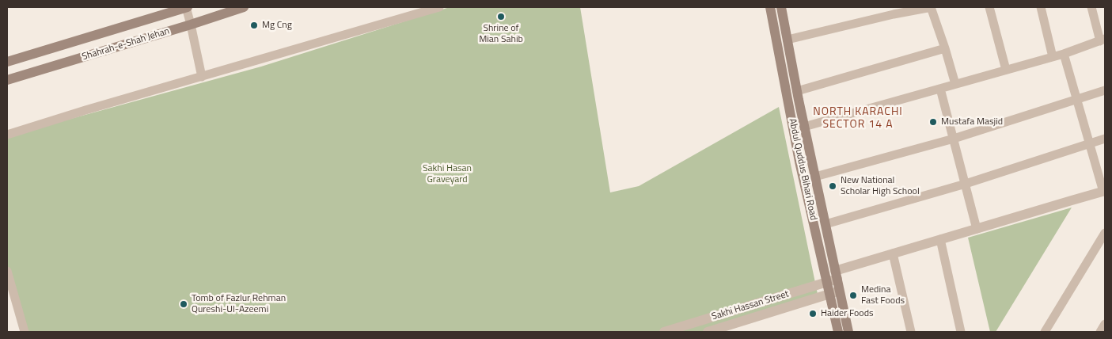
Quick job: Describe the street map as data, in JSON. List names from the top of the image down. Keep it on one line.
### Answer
{"streets":{"main road":["Shahrah-e-Shah Jehan","Abdul Quddus Bihari Road"],"street":["Sakhi Hassan Street"]},"crossings":[["Abdul Quddus Bihari Road","Sakhi Hassan Street"]],"districts":["NORTH KARACHI SECTOR 14 A"],"parks":["Sakhi Hasan Graveyard"],"places":["Shrine of Mian Sahib","Mg Cng","Mustafa Masjid","New National Scholar High School","Medina Fast Foods","Tomb of Fazlur Rehman Qureshi-Ul-Azeemi","Haider Foods"]}
